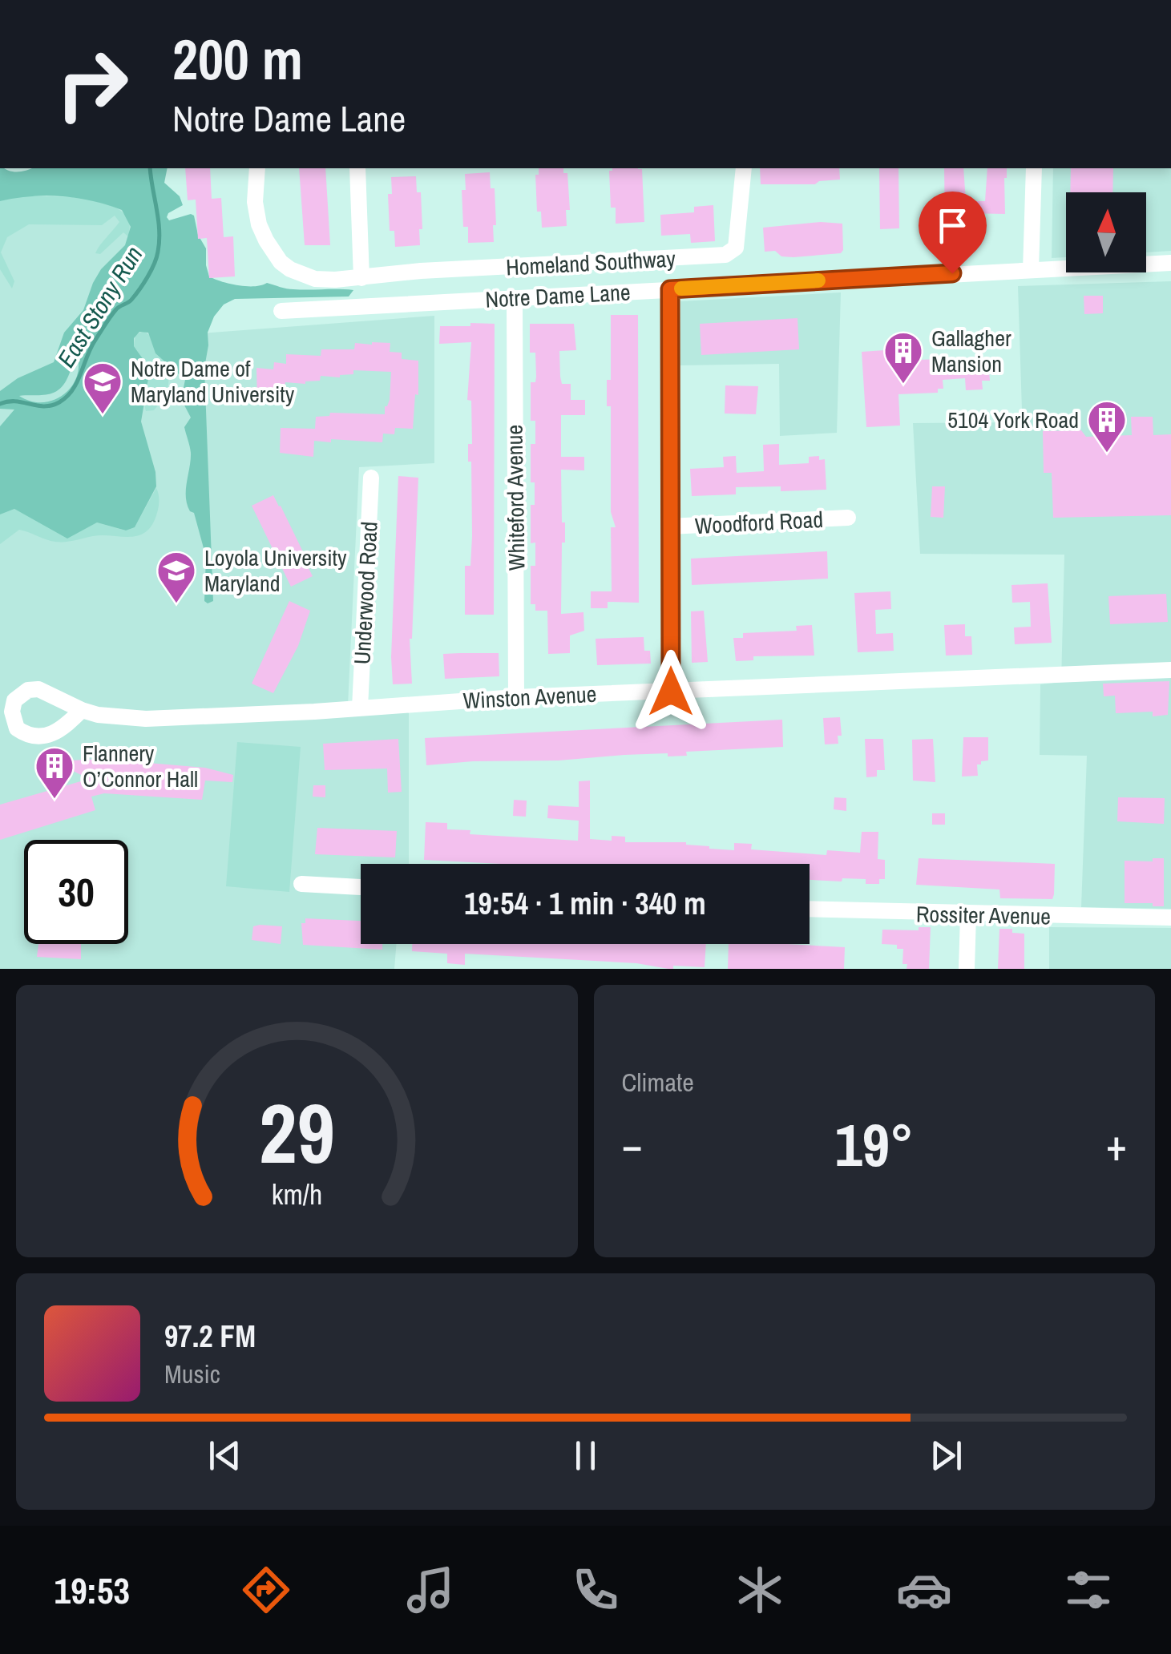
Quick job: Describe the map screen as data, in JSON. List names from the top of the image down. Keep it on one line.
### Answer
{"streets":{"street":["Homeland Southway","Notre Dame Lane","Whiteford Avenue","Woodford Road","Underwood Road","Winston Avenue","Rossiter Avenue"]},"crossings":[["Notre Dame Lane","Whiteford Avenue"],["Whiteford Avenue","Winston Avenue"],["Underwood Road","Winston Avenue"]],"water":["East Stony Run"],"places":{"building":["Gallagher Mansion","5104 York Road","Flannery O’Connor Hall"],"school or university":["Notre Dame of Maryland University","Loyola University Maryland"]},"north":"top","page":{"turn":["200 m","Notre Dame Lane"],"limit":"30","trip":"19:54 · 1 min · 340 m","tile":"Climate","heat":["−","19°","+"],"song":["97.2 FM","Music"],"tabs":"19:53","gauge":["29","km/h"]}}
